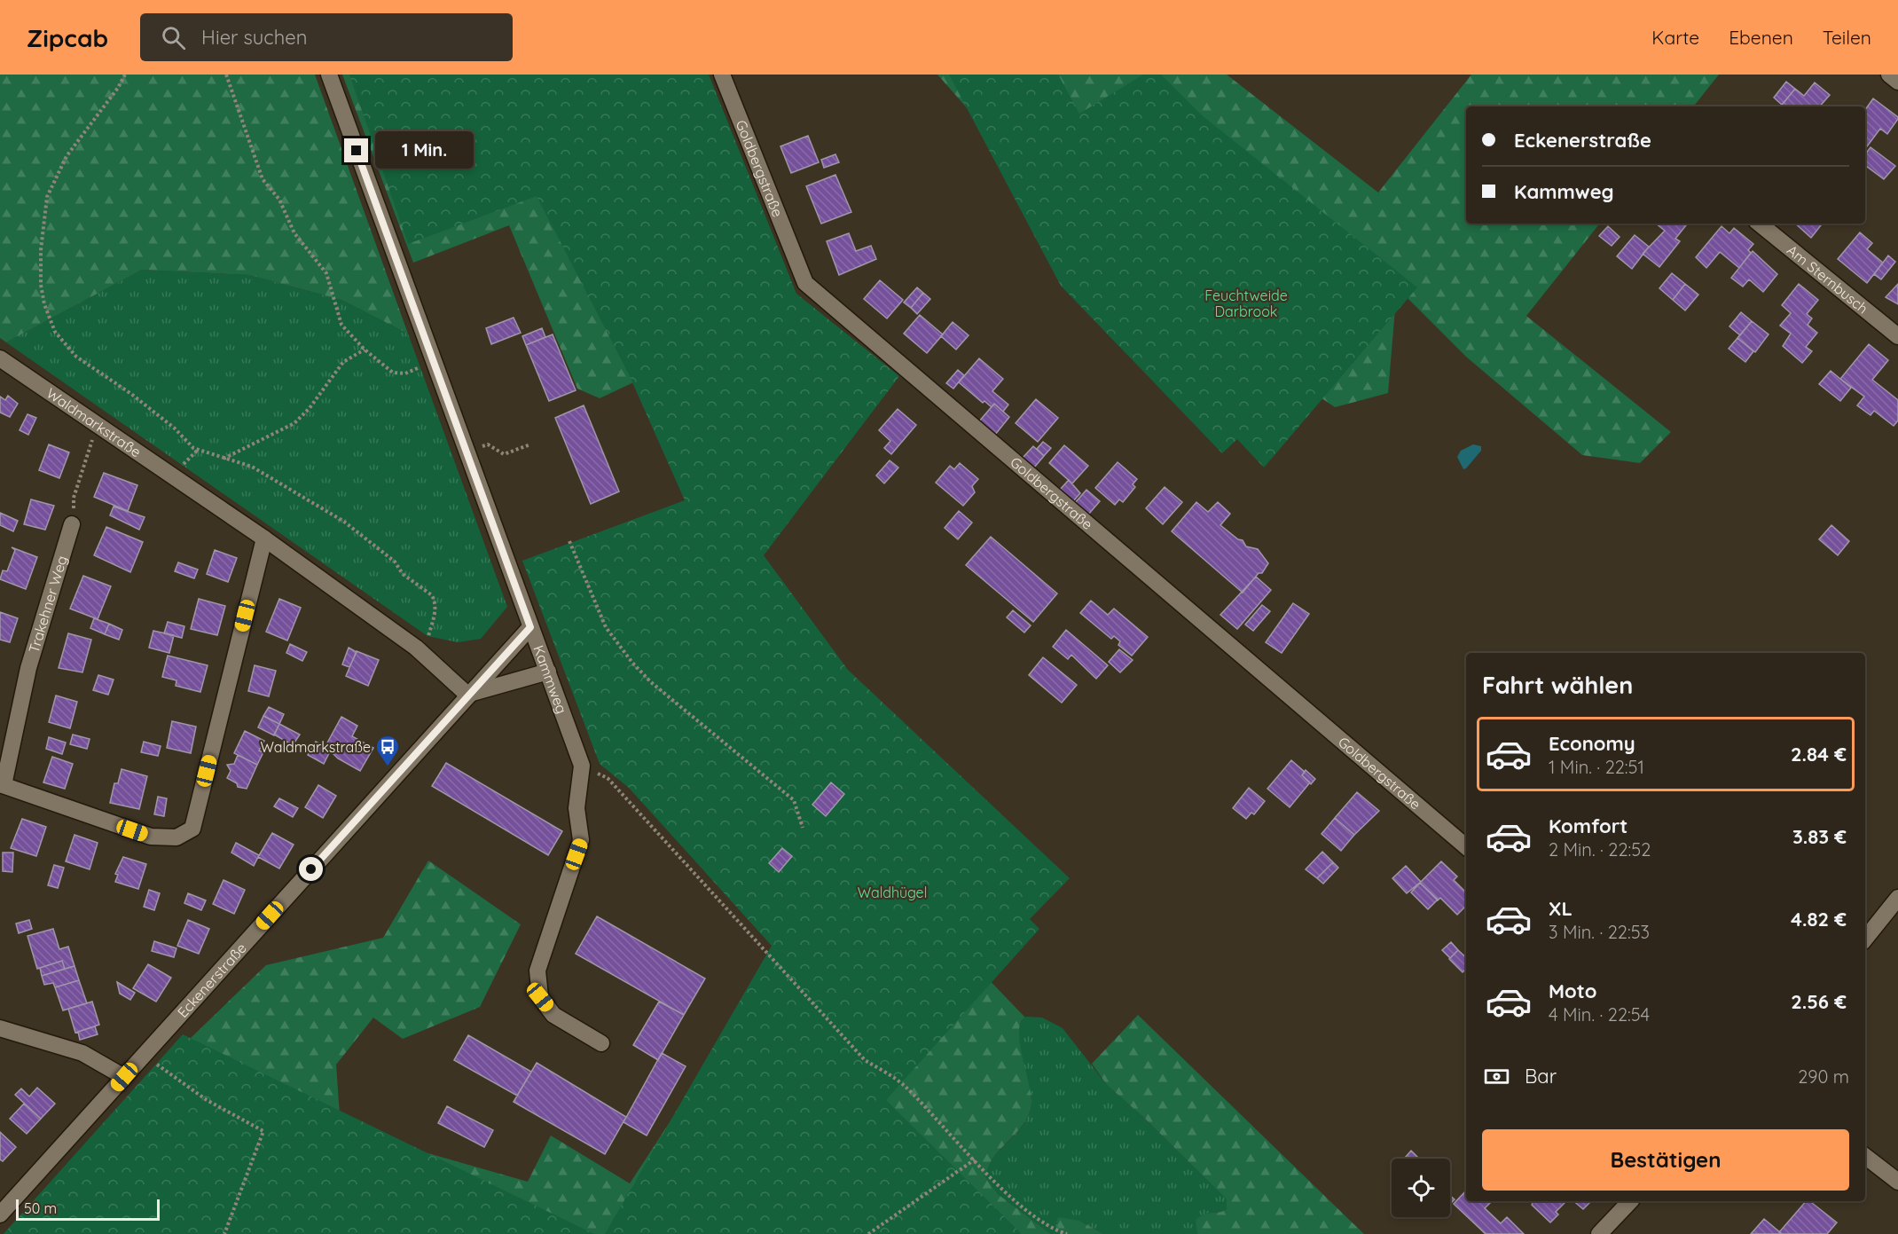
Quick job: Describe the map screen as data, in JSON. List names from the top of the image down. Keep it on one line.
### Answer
{"streets":{"street":["Goldbergstraße","Am Sternbusch","Waldmarkstraße","Trakehner Weg","Kammweg","Eckenerstraße"]},"crossings":[["Waldmarkstraße","Eckenerstraße"],["Kammweg","Eckenerstraße"]],"parks":["Feuchtweide Darbrook","Waldhügel"],"places":{"bus stop":["Waldmarkstraße"]},"scale_bar":"50 m","page":{"header":"Zipcab","search":"Hier suchen","nav":["Karte","Ebenen","Teilen"],"banner":["Eckenerstraße","Kammweg"],"bubble":"1 Min.","heading":"Fahrt wählen","list":[{"name":"Economy","note":"1 Min. · 22:51","value":"2.84 €"},{"name":"Komfort","note":"2 Min. · 22:52","value":"3.83 €"},{"name":"XL","note":"3 Min. · 22:53","value":"4.82 €"},{"name":"Moto","note":"4 Min. · 22:54","value":"2.56 €"}],"pay":["Bar","290 m"],"buttons":"Bestätigen","scale":"50 m"}}
